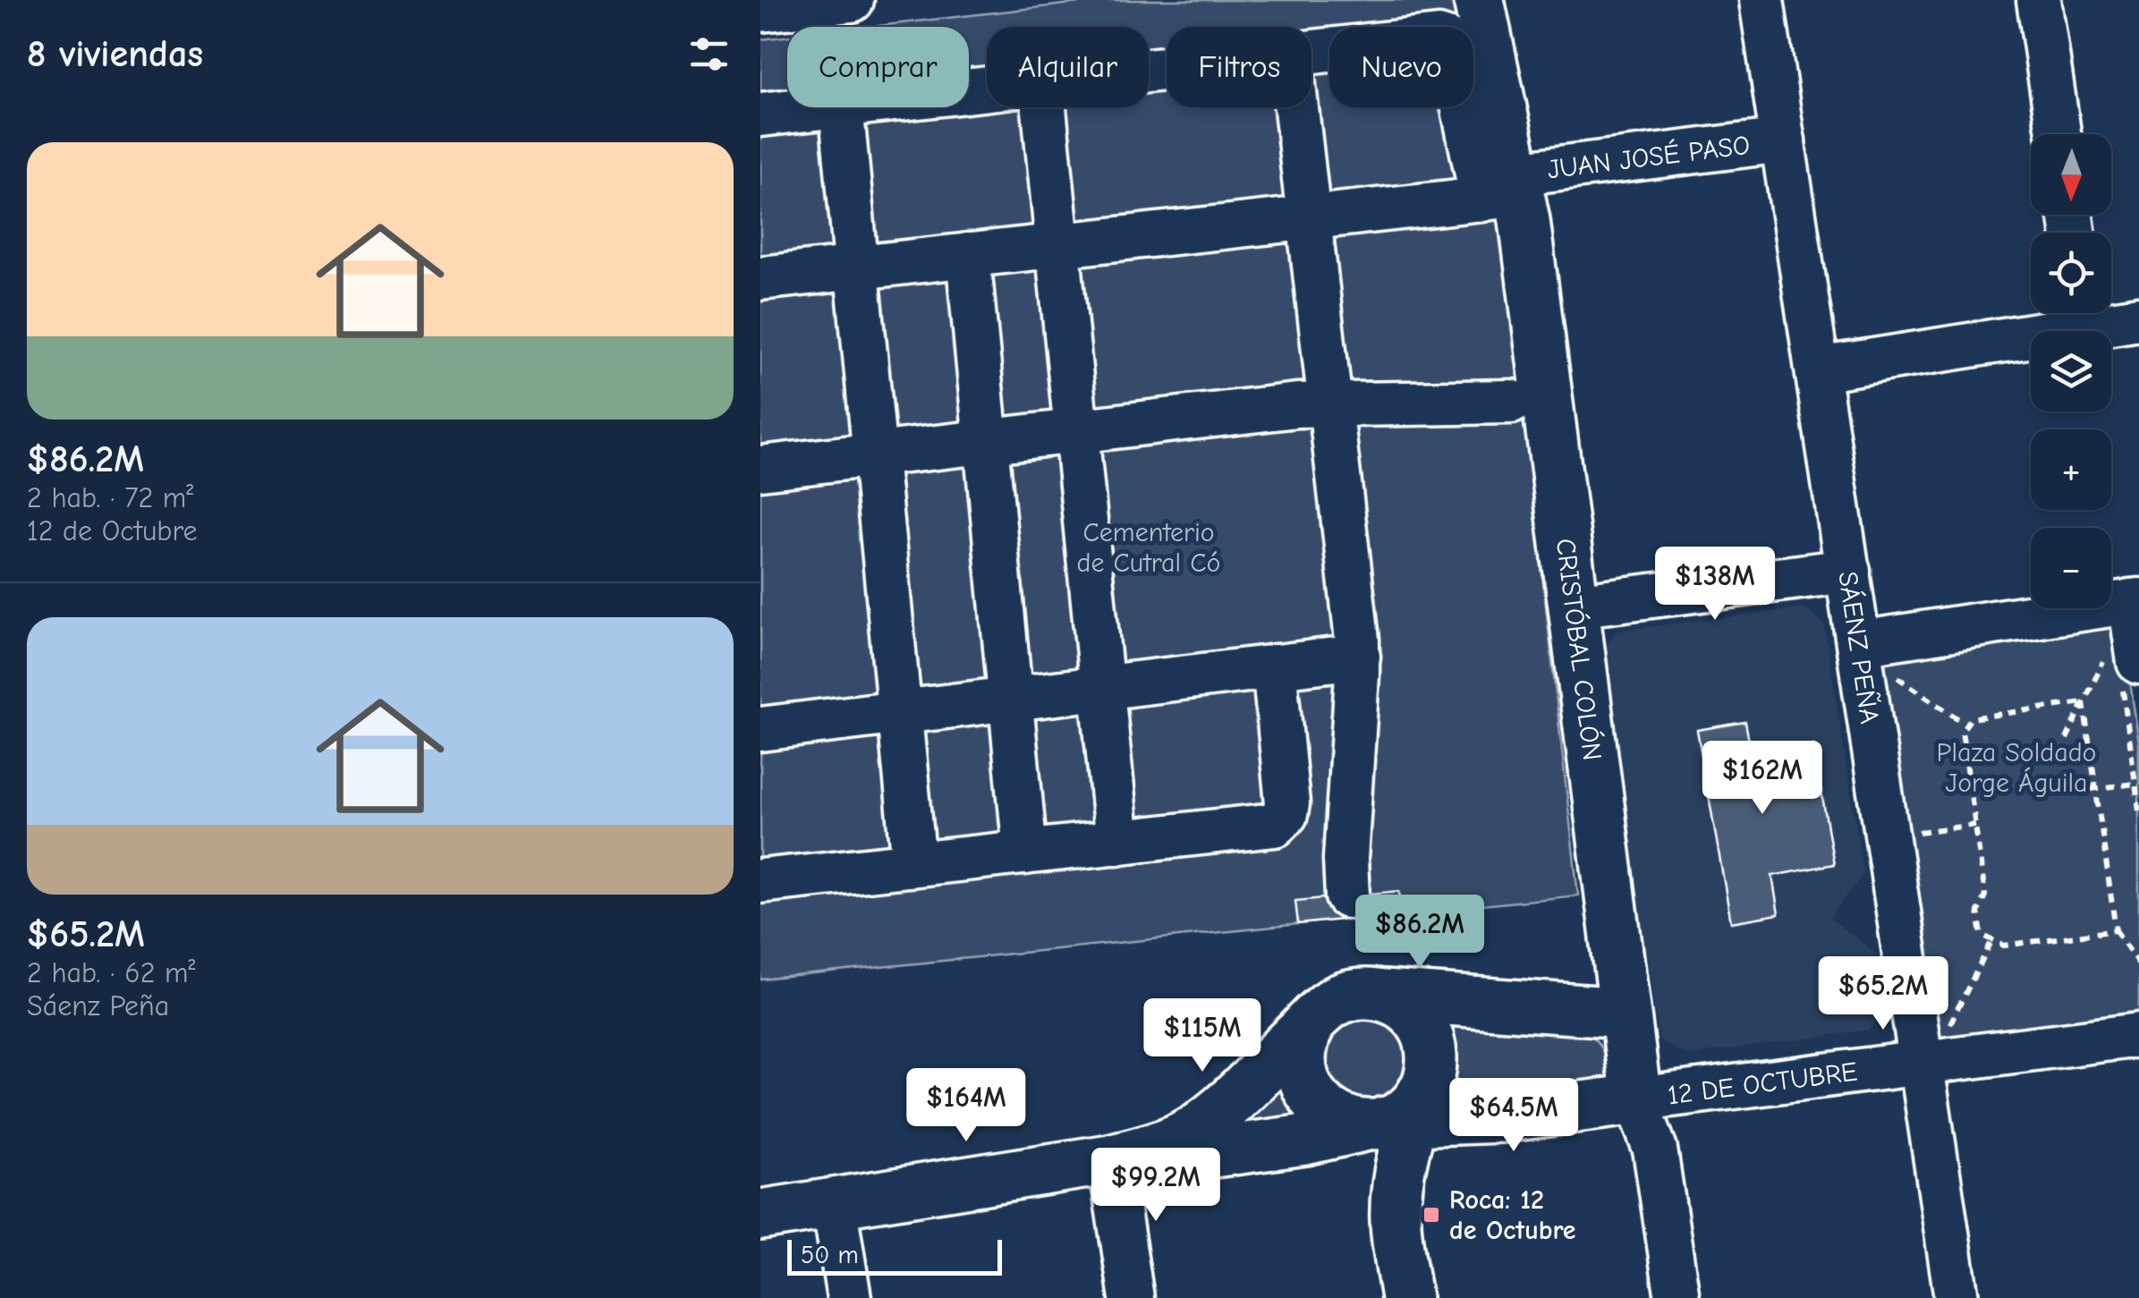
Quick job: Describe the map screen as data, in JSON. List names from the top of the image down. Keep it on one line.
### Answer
{"streets":{"main road":["CRISTÓBAL COLÓN","12 DE OCTUBRE"],"street":["JUAN JOSÉ PASO","SÁENZ PEÑA"]},"crossings":[["JUAN JOSÉ PASO","SÁENZ PEÑA"],["JUAN JOSÉ PASO","CRISTÓBAL COLÓN"],["SÁENZ PEÑA","12 DE OCTUBRE"],["CRISTÓBAL COLÓN","12 DE OCTUBRE"]],"parks":["Cementerio de Cutral Có","Plaza Soldado Jorge Águila"],"places":{"transit":["Roca: 12 de Octubre"]},"scale_bar":"50 m","north":"bottom","page":{"heading":"8 viviendas","chip":["Comprar","Alquilar","Filtros","Nuevo"],"list":[{"name":"$86.2M","note":"2 hab. · 72 m² · 12 de Octubre"},{"name":"$65.2M","note":"2 hab. · 62 m² · Sáenz Peña"}],"map_buttons":["+","−"],"price":["$138M","$162M","$86.2M","$65.2M","$115M","$164M","$64.5M","$99.2M"],"scale":"50 m"}}
